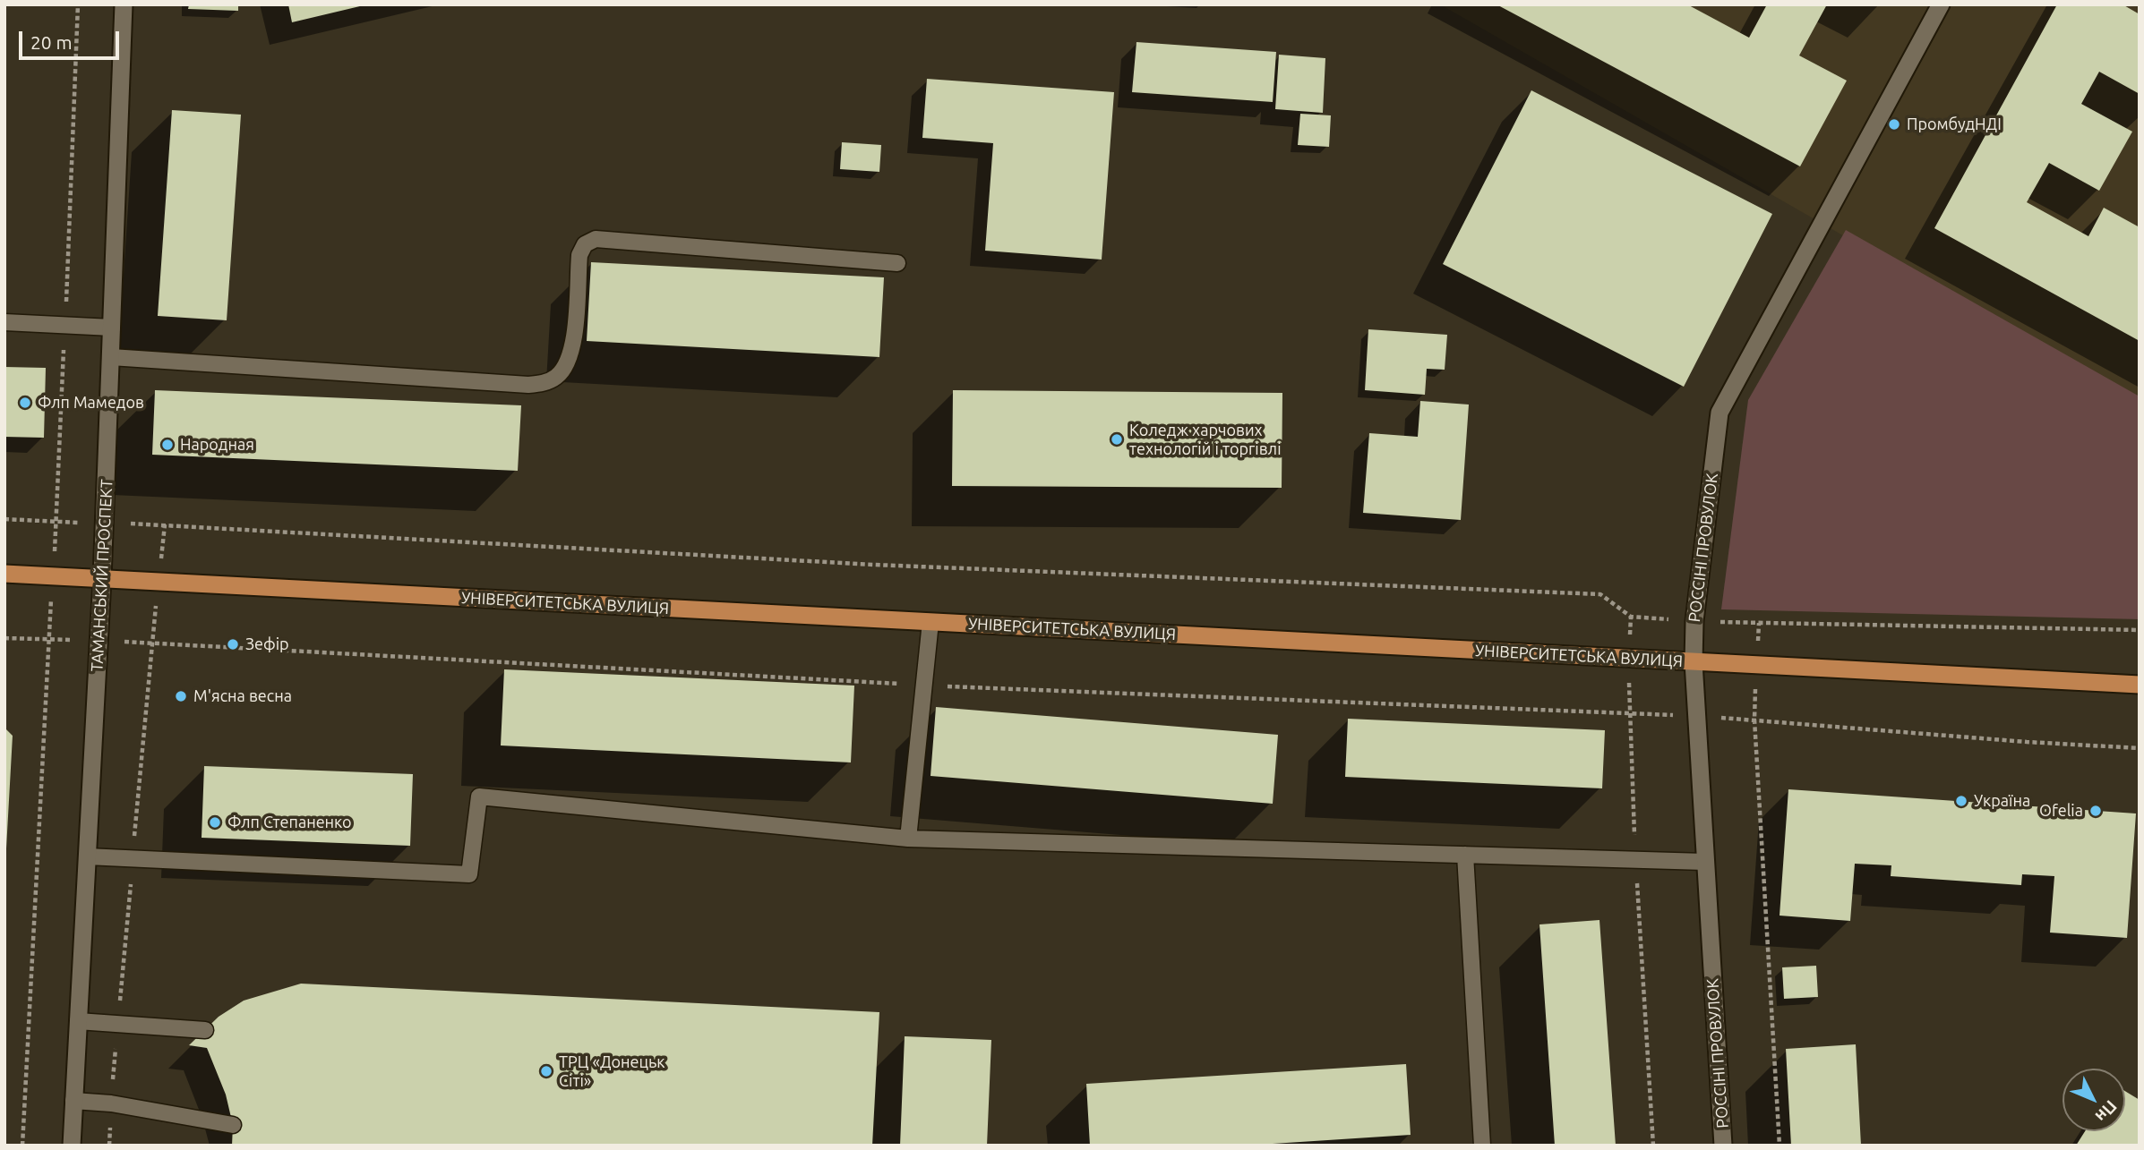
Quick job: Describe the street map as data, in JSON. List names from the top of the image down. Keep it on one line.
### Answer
{"streets":{"main road":["УНІВЕРСИТЕТСЬКА ВУЛИЦЯ"],"street":["РОССІНІ ПРОВУЛОК","ТАМАНСЬКИЙ ПРОСПЕКТ"]},"crossings":[["РОССІНІ ПРОВУЛОК","УНІВЕРСИТЕТСЬКА ВУЛИЦЯ"],["ТАМАНСЬКИЙ ПРОСПЕКТ","УНІВЕРСИТЕТСЬКА ВУЛИЦЯ"]],"places":["ПромбудНДІ","Флп Мамедов","Коледж харчових технологій і торгівлі","Народная","Зефір","М'ясна весна","Україна","Ofelia","Флп Степаненко","ТРЦ «Донецьк Сіті»"],"scale_bar":"20 m","north":"bottom right"}
